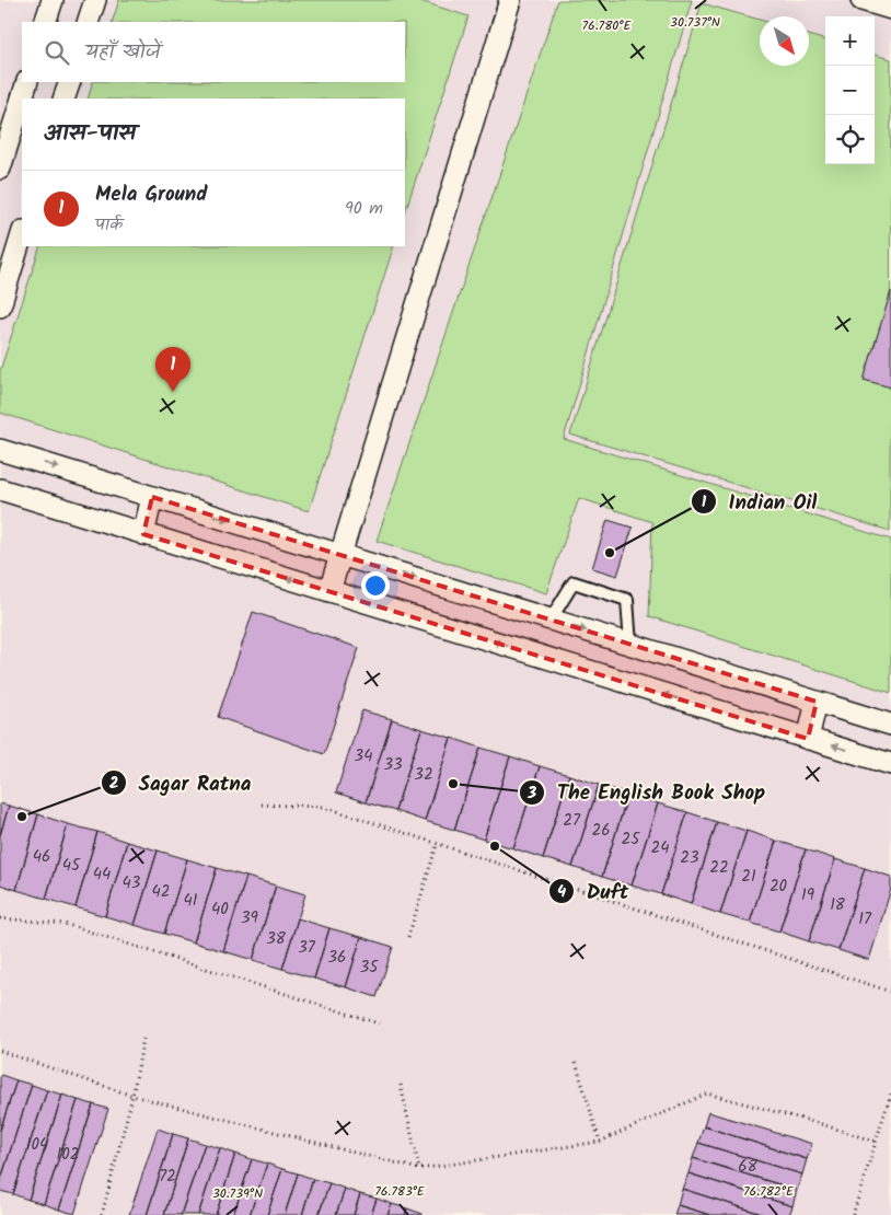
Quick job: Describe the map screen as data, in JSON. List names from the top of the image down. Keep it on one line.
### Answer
{"places":["Indian Oil","The English Book Shop","Sagar Ratna","Duft"],"house_numbers":["34","33","32","27","26","25","24","46","23","45","22","44","21","43","20","42","19","41","18","40","39","17","38","37","36","35","104","102","68","72"],"north":"bottom right","page":{"map_buttons":["+","−"],"search":"यहाँ खोजें","heading":"आस-पास","list":[{"mark":"1","name":"Mela Ground","note":"पार्क","value":"90 m"}],"pins":"1"},"coordinates":["30.737°N","76.780°E","76.783°E","76.782°E","30.739°N"]}
